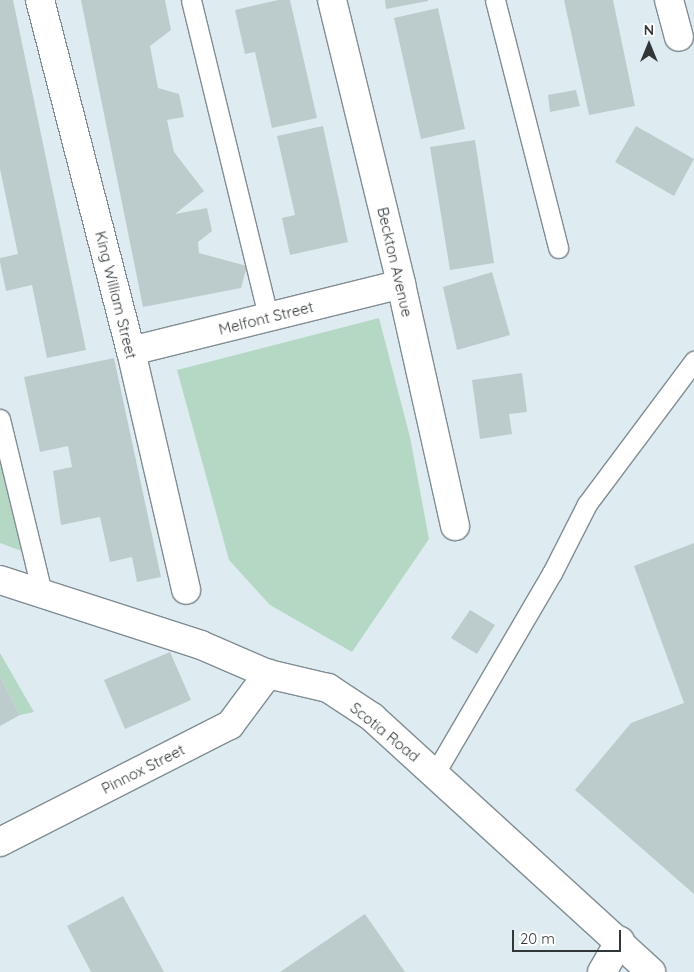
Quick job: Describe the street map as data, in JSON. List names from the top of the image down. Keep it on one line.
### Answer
{"streets":{"street":["Beckton Avenue","King William Street","Melfont Street","Scotia Road","Pinnox Street"]},"crossings":[["Beckton Avenue","Melfont Street"],["King William Street","Melfont Street"],["Scotia Road","Pinnox Street"]],"scale_bar":"20 m","north":"top"}
